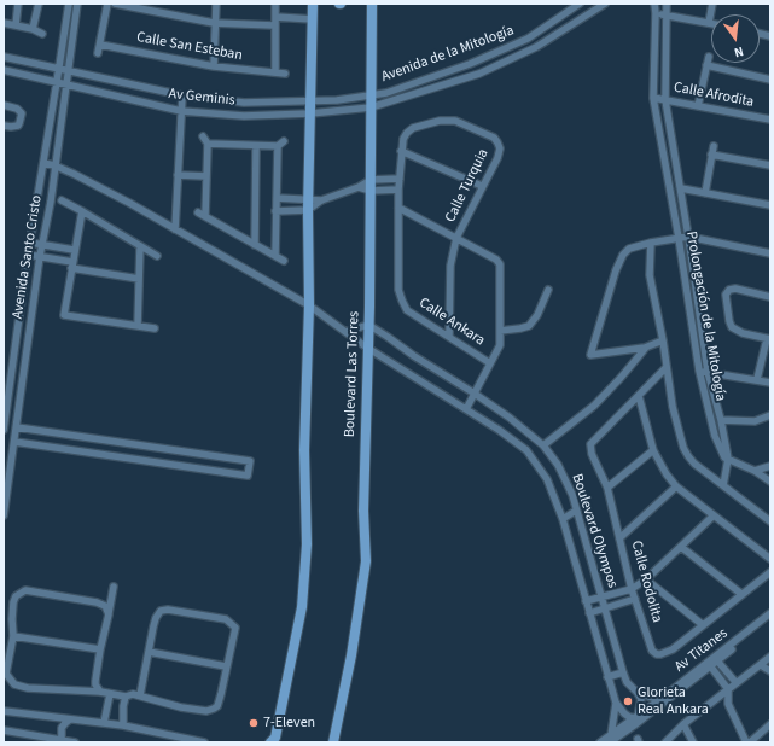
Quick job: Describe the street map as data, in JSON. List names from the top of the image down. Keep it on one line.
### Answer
{"streets":{"main road":["Boulevard Las Torres"],"street":["Calle San Esteban","Avenida de la Mitología","Calle Afrodita","Av Geminis","Calle Turquia","Avenida Santo Cristo","Prolongación de la Mitología","Calle Ankara","Boulevard Olympos","Calle Rodolita","Av Titanes"]},"crossings":[["Avenida de la Mitología","Av Geminis"],["Avenida de la Mitología","Boulevard Las Torres"],["Calle Afrodita","Prolongación de la Mitología"],["Av Geminis","Avenida Santo Cristo"],["Av Geminis","Boulevard Las Torres"],["Calle Turquia","Calle Ankara"],["Avenida Santo Cristo","Boulevard Olympos"],["Boulevard Las Torres","Boulevard Olympos"],["Boulevard Olympos","Av Titanes"]],"places":["Glorieta Real Ankara","7-Eleven"],"north":"bottom"}
